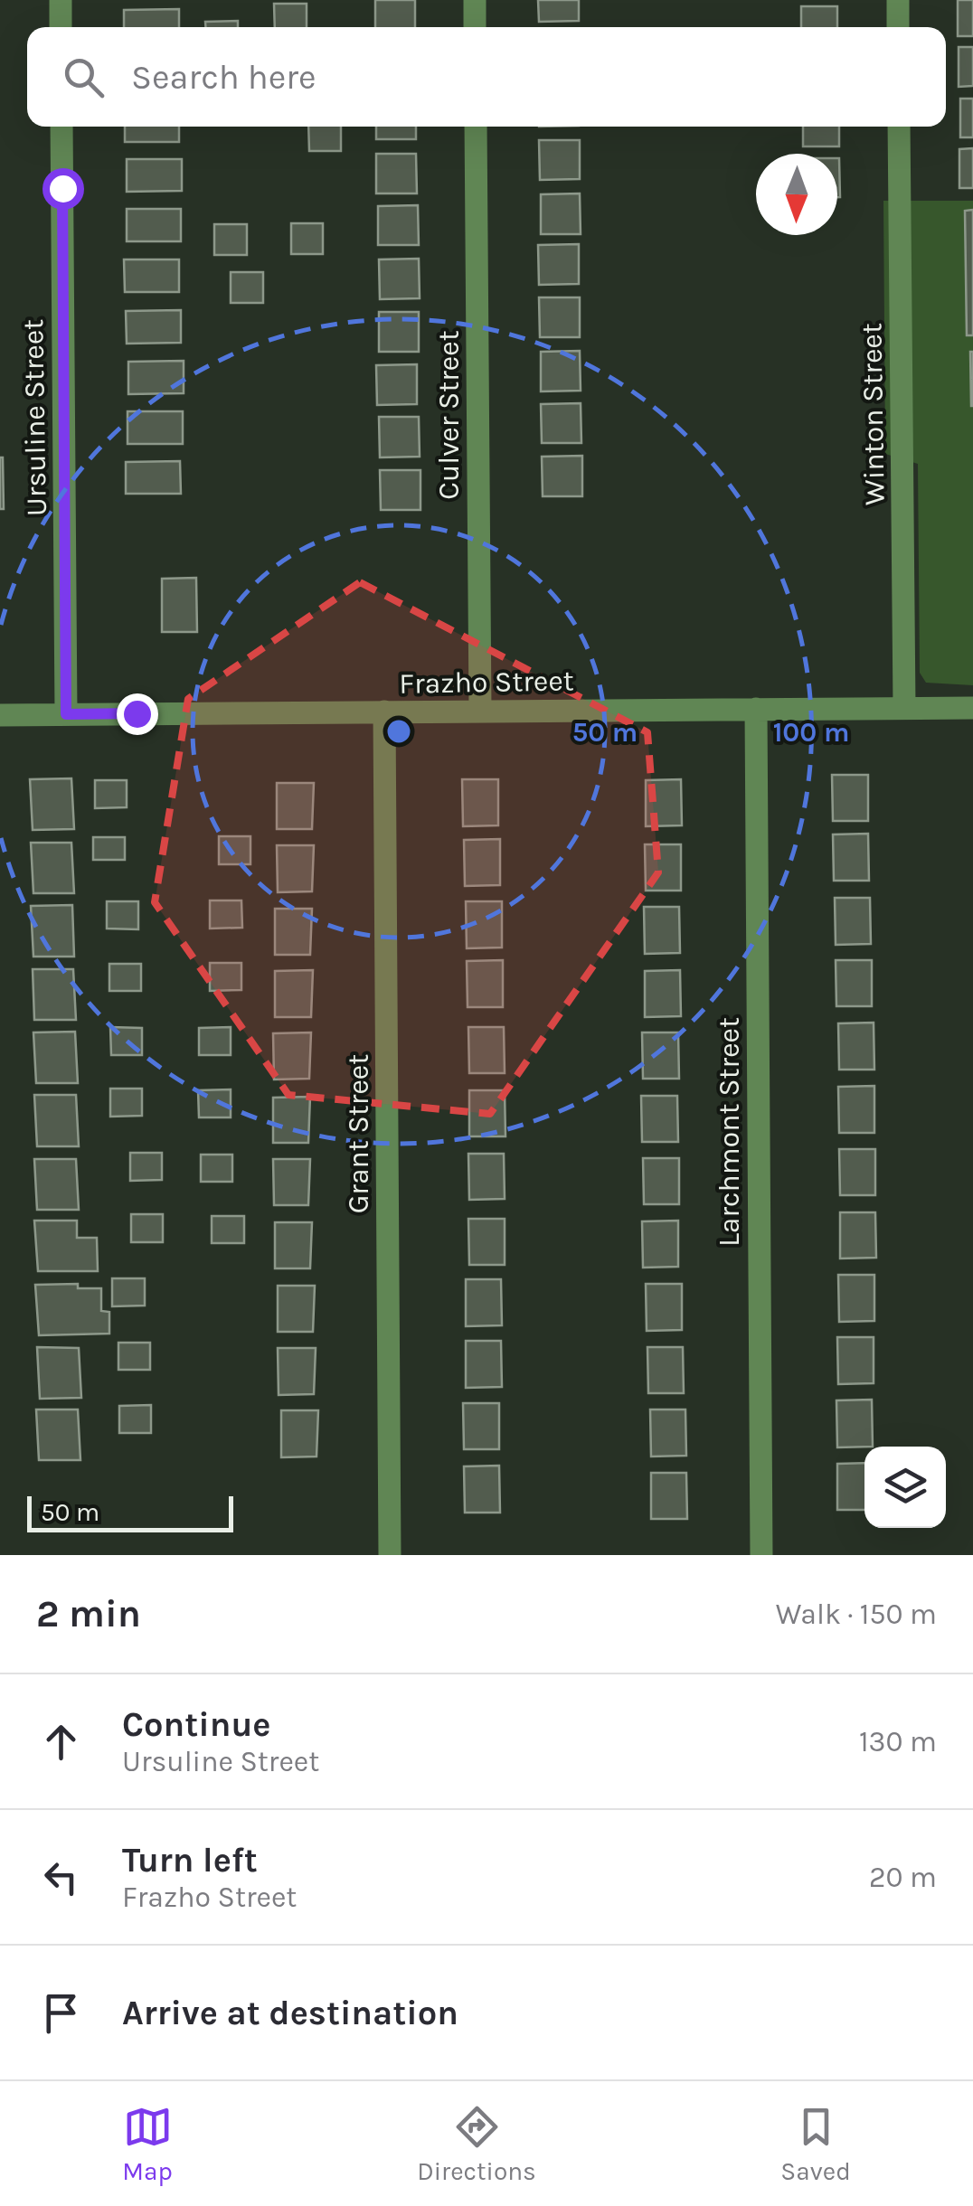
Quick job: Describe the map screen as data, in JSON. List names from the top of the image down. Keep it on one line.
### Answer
{"streets":{"street":["Winton Street","Culver Street","Ursuline Street","Frazho Street","Larchmont Street","Grant Street"]},"crossings":[["Winton Street","Frazho Street"],["Culver Street","Frazho Street"],["Ursuline Street","Frazho Street"],["Frazho Street","Larchmont Street"],["Frazho Street","Grant Street"]],"scale_bar":"50 m","north":"bottom","page":{"search":"Search here","scale":"50 m","heading":["2 min","Walk · 150 m"],"list":[["Continue","Ursuline Street","130 m"],["Turn left","Frazho Street","20 m"],"Arrive at destination"],"nav":["Map","Directions","Saved"]},"rings":["50 m","100 m"]}
